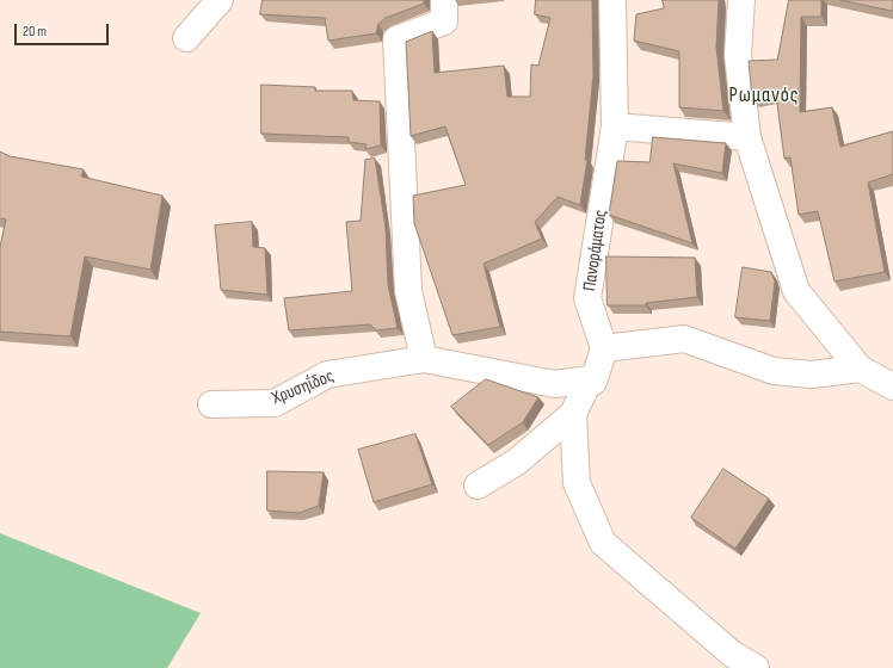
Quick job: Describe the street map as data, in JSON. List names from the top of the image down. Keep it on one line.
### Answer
{"streets":{"street":["Πανοράματος","Χρυσηΐδος"]},"districts":["Ρωμανός"],"scale_bar":"20 m"}
